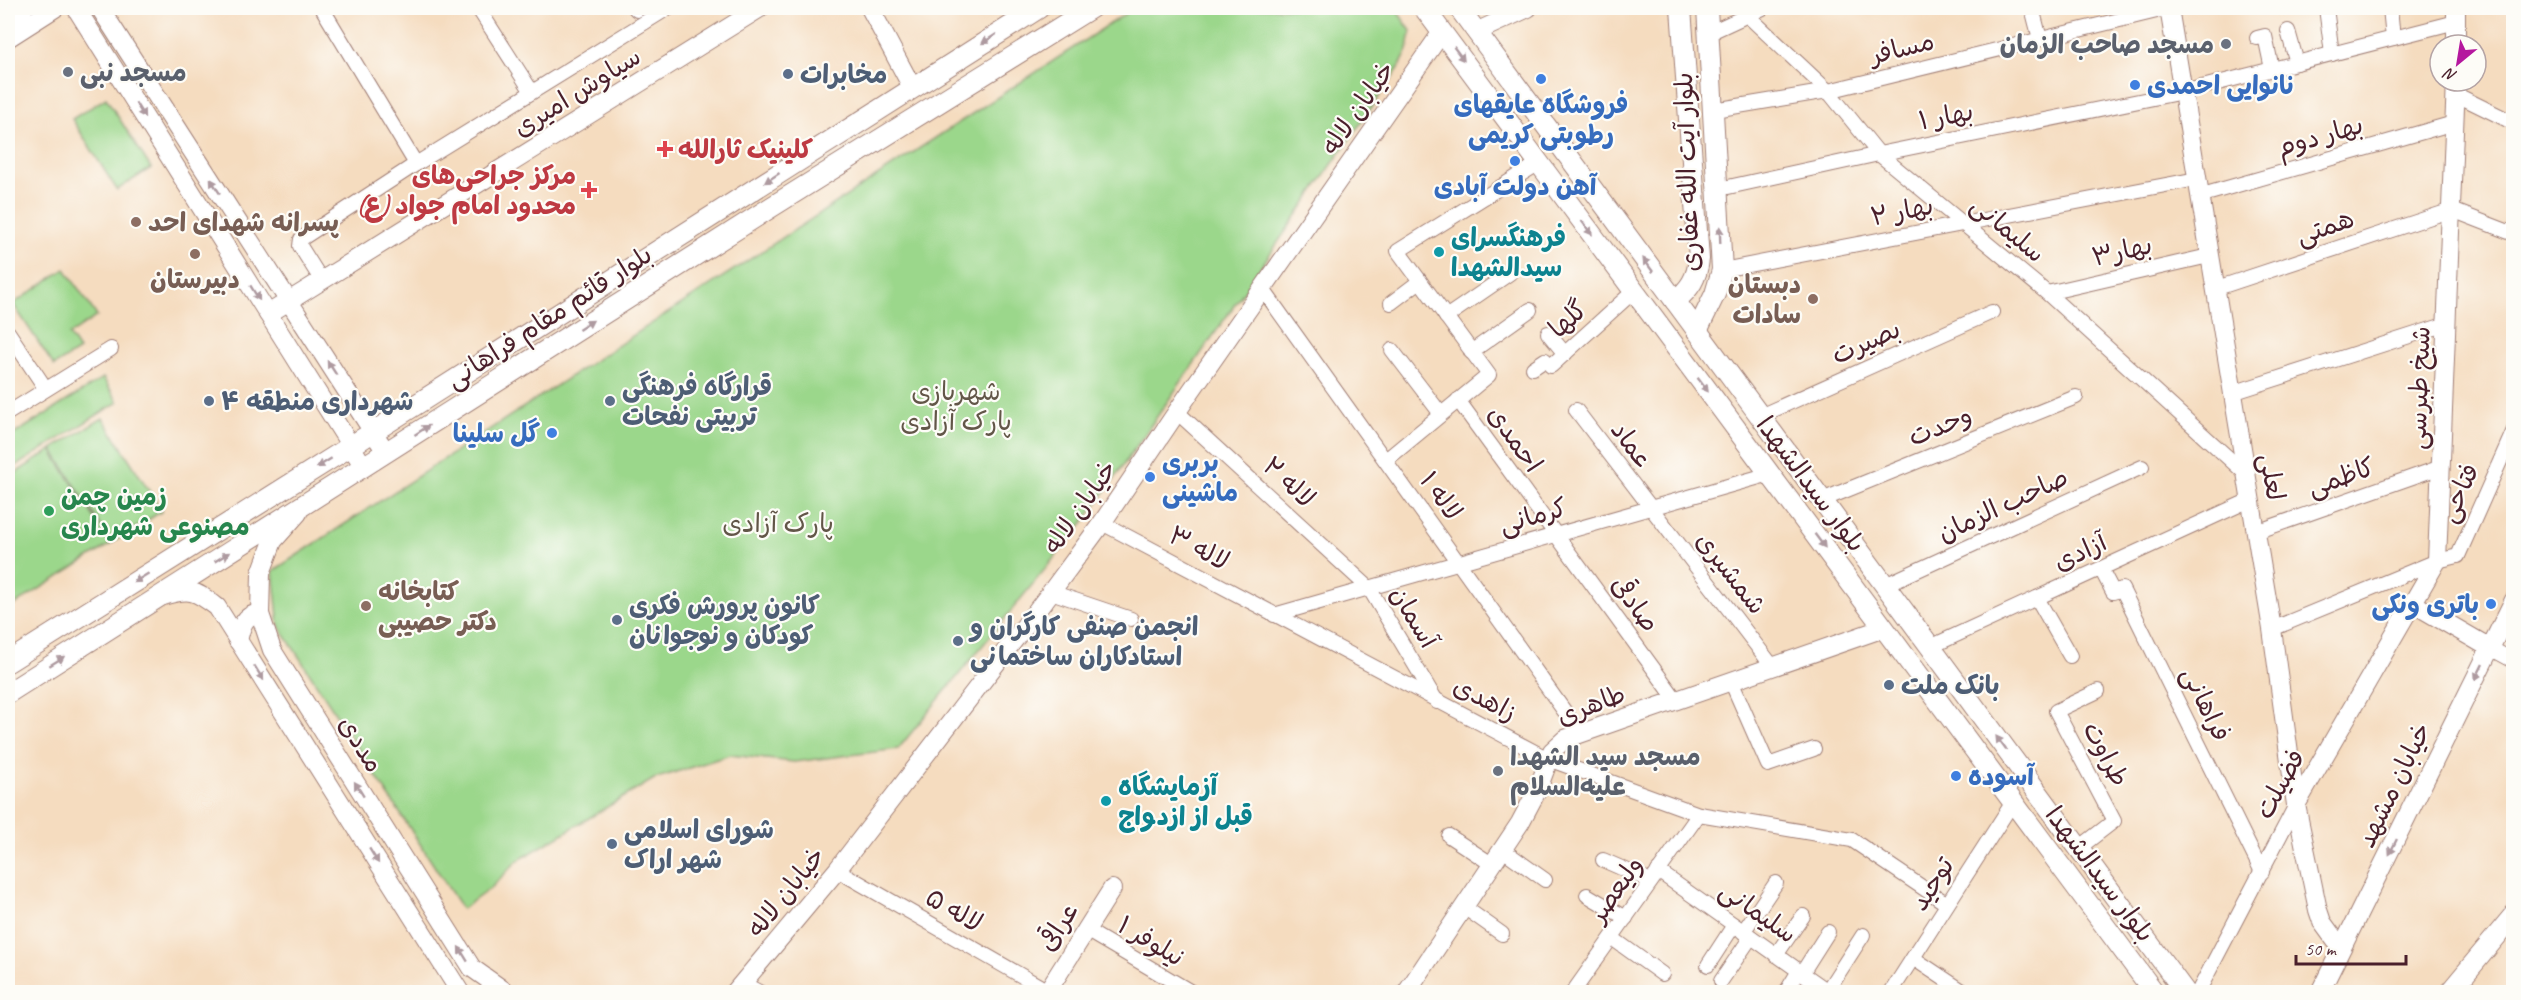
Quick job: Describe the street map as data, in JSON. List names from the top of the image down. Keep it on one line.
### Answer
{"streets":{"main road":["بلوار آیت الله غفاری","بلوار قائم مقام فراهانی","بلوار سیدالشهدا"],"street":["مسافر","سیاوش امیری","خیابان لاله","بهار ۱","بهار دوم","بهار ۲","همتی","سلیمانی","بهار۳","گلها","بصیرت","شیخ طبرسی","وحدت","احمدی","عماد","لعلی","کاظمی","لاله ۲","فتاحی","لاله ۱","صاحب الزمان","کرمانی","لاله ۳","آزادی","شمشیری","صادقی","آسمان","زاهدی","فراهانی","طاهری","مددی","طراوت","فضیلت","خیابان مشهد","توحید","ولیعصر","لاله ۵","عراقی","نیلوفر ۱"]},"crossings":[["مسافر","بلوار آیت الله غفاری"],["مسافر","سلیمانی"],["مسافر","لعلی"],["خیابان لاله","لاله ۲"],["خیابان لاله","بلوار سیدالشهدا"],["خیابان لاله","لاله ۱"],["خیابان لاله","لاله ۳"],["خیابان لاله","لاله ۵"],["بهار ۱","بلوار آیت الله غفاری"],["بهار ۱","سلیمانی"],["بهار ۱","لعلی"],["بهار دوم","بهار ۲"],["بهار دوم","شیخ طبرسی"],["بهار دوم","لعلی"],["بلوار آیت الله غفاری","بهار ۲"],["بلوار آیت الله غفاری","بلوار سیدالشهدا"],["بهار ۲","سلیمانی"],["بهار ۲","لعلی"],["همتی","شیخ طبرسی"],["همتی","لعلی"],["سلیمانی","بهار۳"],["سلیمانی","لعلی"],["سلیمانی","ولیعصر"],["بهار۳","لعلی"],["بلوار قائم مقام فراهانی","مددی"],["گلها","بلوار سیدالشهدا"],["بصیرت","بلوار سیدالشهدا"],["شیخ طبرسی","کاظمی"],["شیخ طبرسی","فتاحی"],["شیخ طبرسی","فضیلت"],["وحدت","بلوار سیدالشهدا"],["احمدی","کرمانی"],["احمدی","صادقی"],["عماد","کرمانی"],["عماد","شمشیری"],["لعلی","کاظمی"],["لعلی","آزادی"],["لعلی","فضیلت"],["لعلی","خیابان مشهد"],["لاله ۲","کرمانی"],["لاله ۲","آسمان"],["بلوار سیدالشهدا","صاحب الزمان"],["بلوار سیدالشهدا","کرمانی"],["بلوار سیدالشهدا","آزادی"],["بلوار سیدالشهدا","طاهری"],["بلوار سیدالشهدا","طراوت"],["بلوار سیدالشهدا","توحید"],["لاله ۱","کرمانی"],["لاله ۱","طاهری"],["کرمانی","لاله ۳"],["کرمانی","شمشیری"],["کرمانی","صادقی"],["کرمانی","آسمان"],["کرمانی","زاهدی"],["لاله ۳","زاهدی"],["آزادی","فراهانی"],["شمشیری","طاهری"],["صادقی","طاهری"],["آسمان","زاهدی"],["زاهدی","طاهری"],["زاهدی","توحید"],["زاهدی","ولیعصر"],["فراهانی","فضیلت"],["لاله ۵","عراقی"],["عراقی","نیلوفر ۱"]],"one_way":["خیابان مشهد"],"parks":["شهربازی پارک آزادی","پارک آزادی"],"places":{"other":["مسجد صاحب الزمان","مسجد نبی","مخابرات","فروشگاه عایقهای رطوبتی کریمی","نانوایی احمدی","آهن دولت آبادی","پسرانه شهدای احد","فرهنگسرای سیدالشهدا","دبیرستان","دبستان سادات","شهرداری منطقه ۴","قرارگاه فرهنگی تربیتی نفحات","گل سلینا","بربری ماشینی","زمین چمن مصنوعی شهرداری","باتری ونکی","کتابخانه دکتر حصیبی","کانون پرورش فکری کودکان و نوجوانان","انجمن صنفی کارگران و استادکاران ساختمانی","بانک ملت","مسجد سید الشهدا علیه‌السلام","آسوده","آزمایشگاه قبل از ازدواج","شورای اسلامی شهر اراک"],"health":["کلینیک ثارالله","مرکز جراحی‌های محدود امام جواد (ع)"]},"scale_bar":"50 m","north":"bottom left"}
